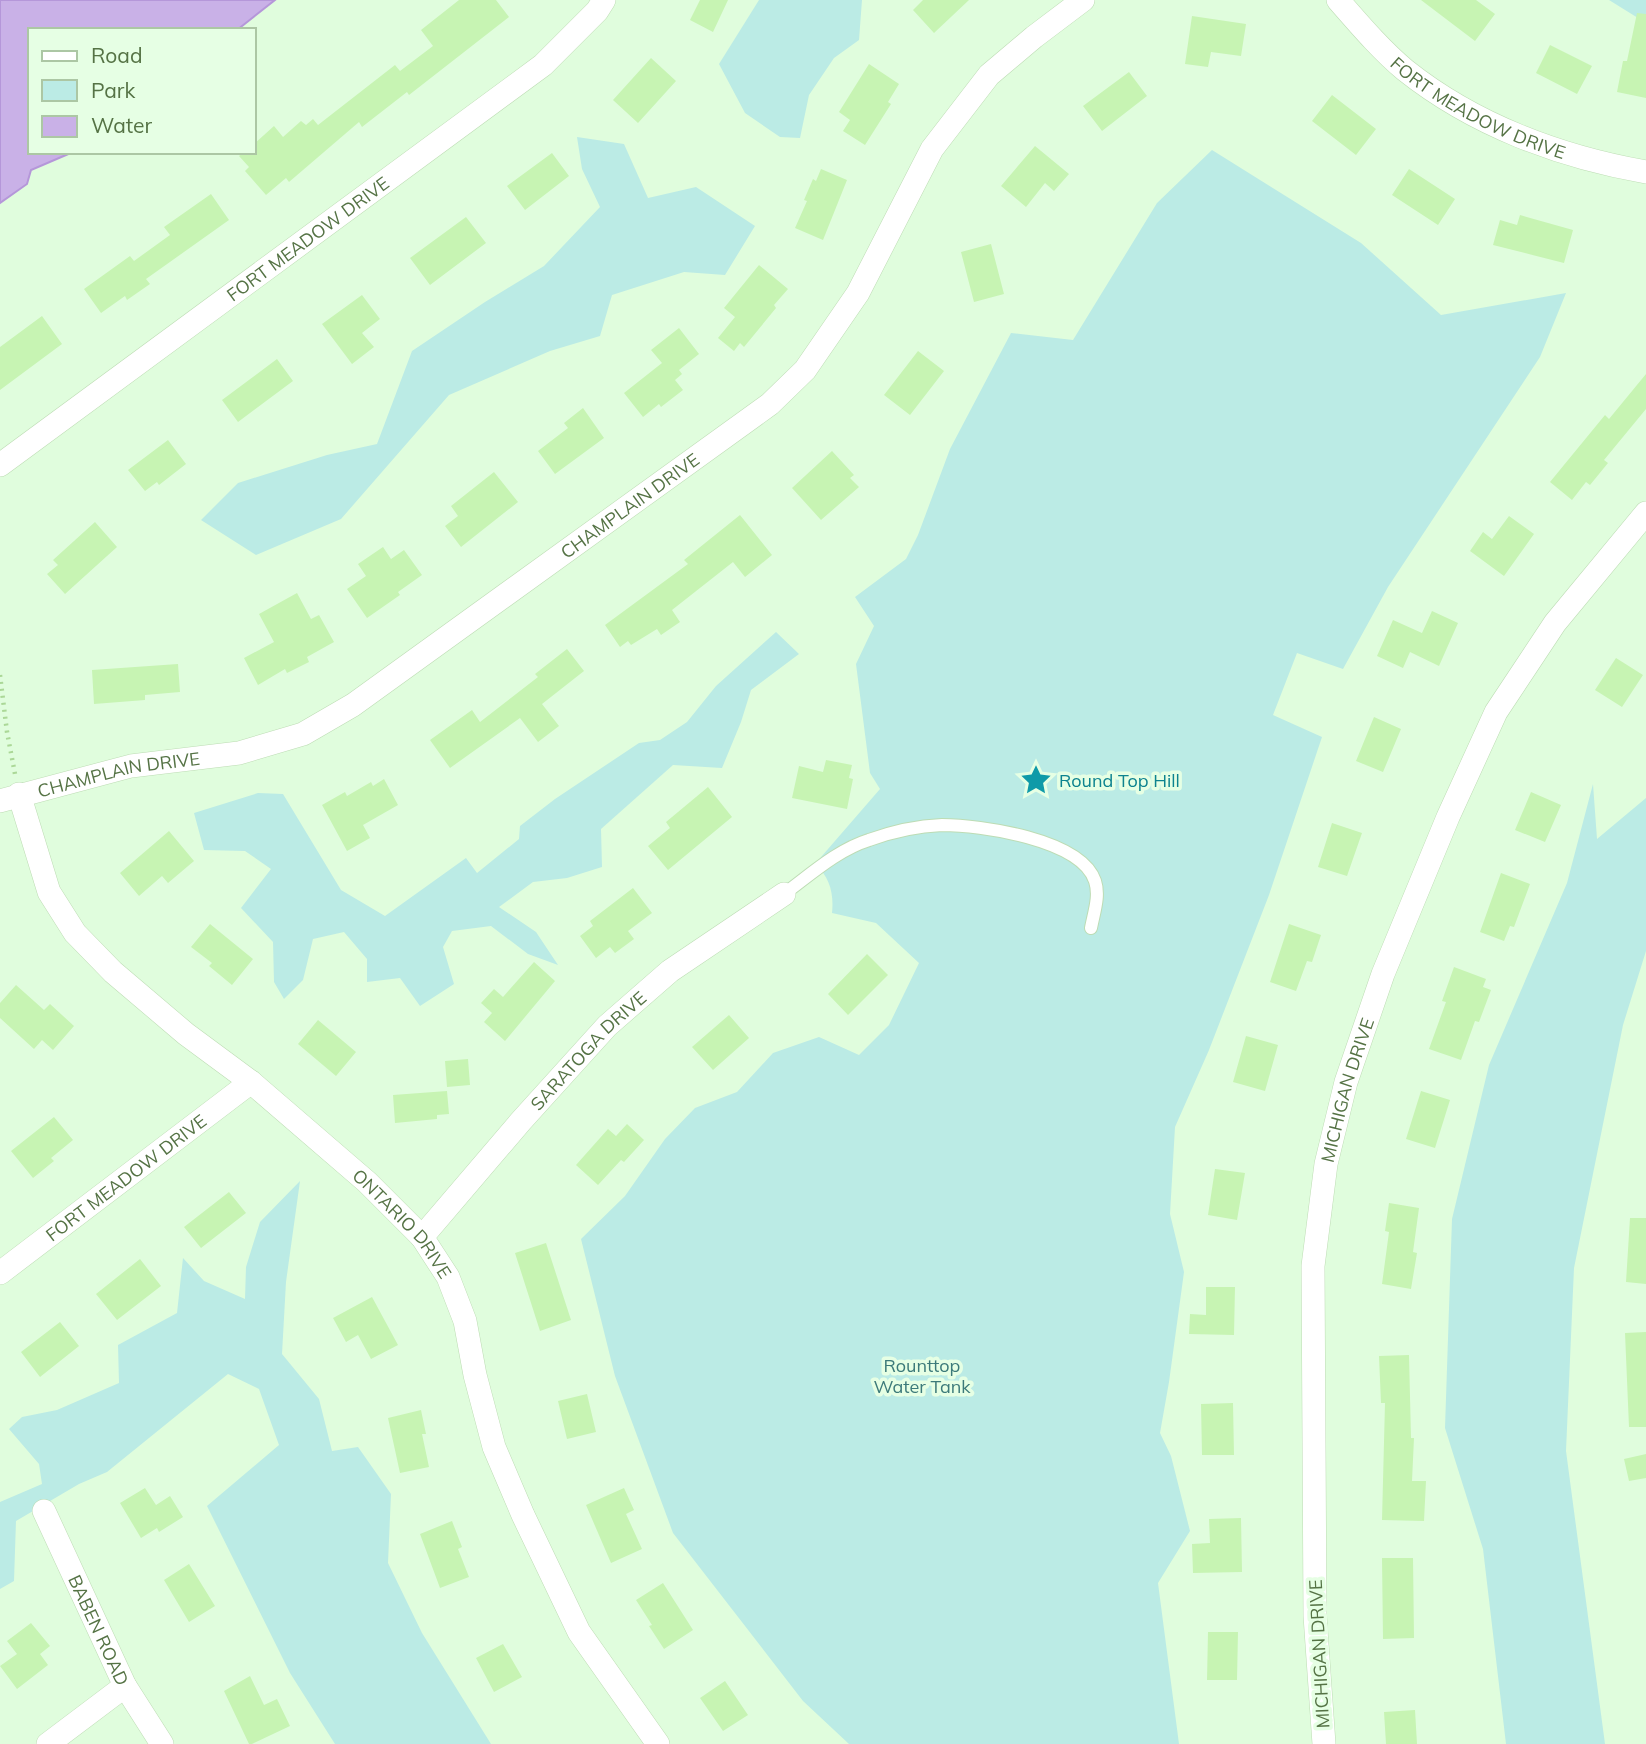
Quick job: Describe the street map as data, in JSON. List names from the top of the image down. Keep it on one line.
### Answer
{"streets":{"street":["FORT MEADOW DRIVE","CHAMPLAIN DRIVE","SARATOGA DRIVE","MICHIGAN DRIVE","ONTARIO DRIVE","BABEN ROAD"]},"crossings":[["FORT MEADOW DRIVE","ONTARIO DRIVE"],["CHAMPLAIN DRIVE","ONTARIO DRIVE"],["SARATOGA DRIVE","ONTARIO DRIVE"]],"parks":["Rounttop Water Tank"],"places":{"place":["Round Top Hill"]},"legend":["Road","Park","Water"]}
